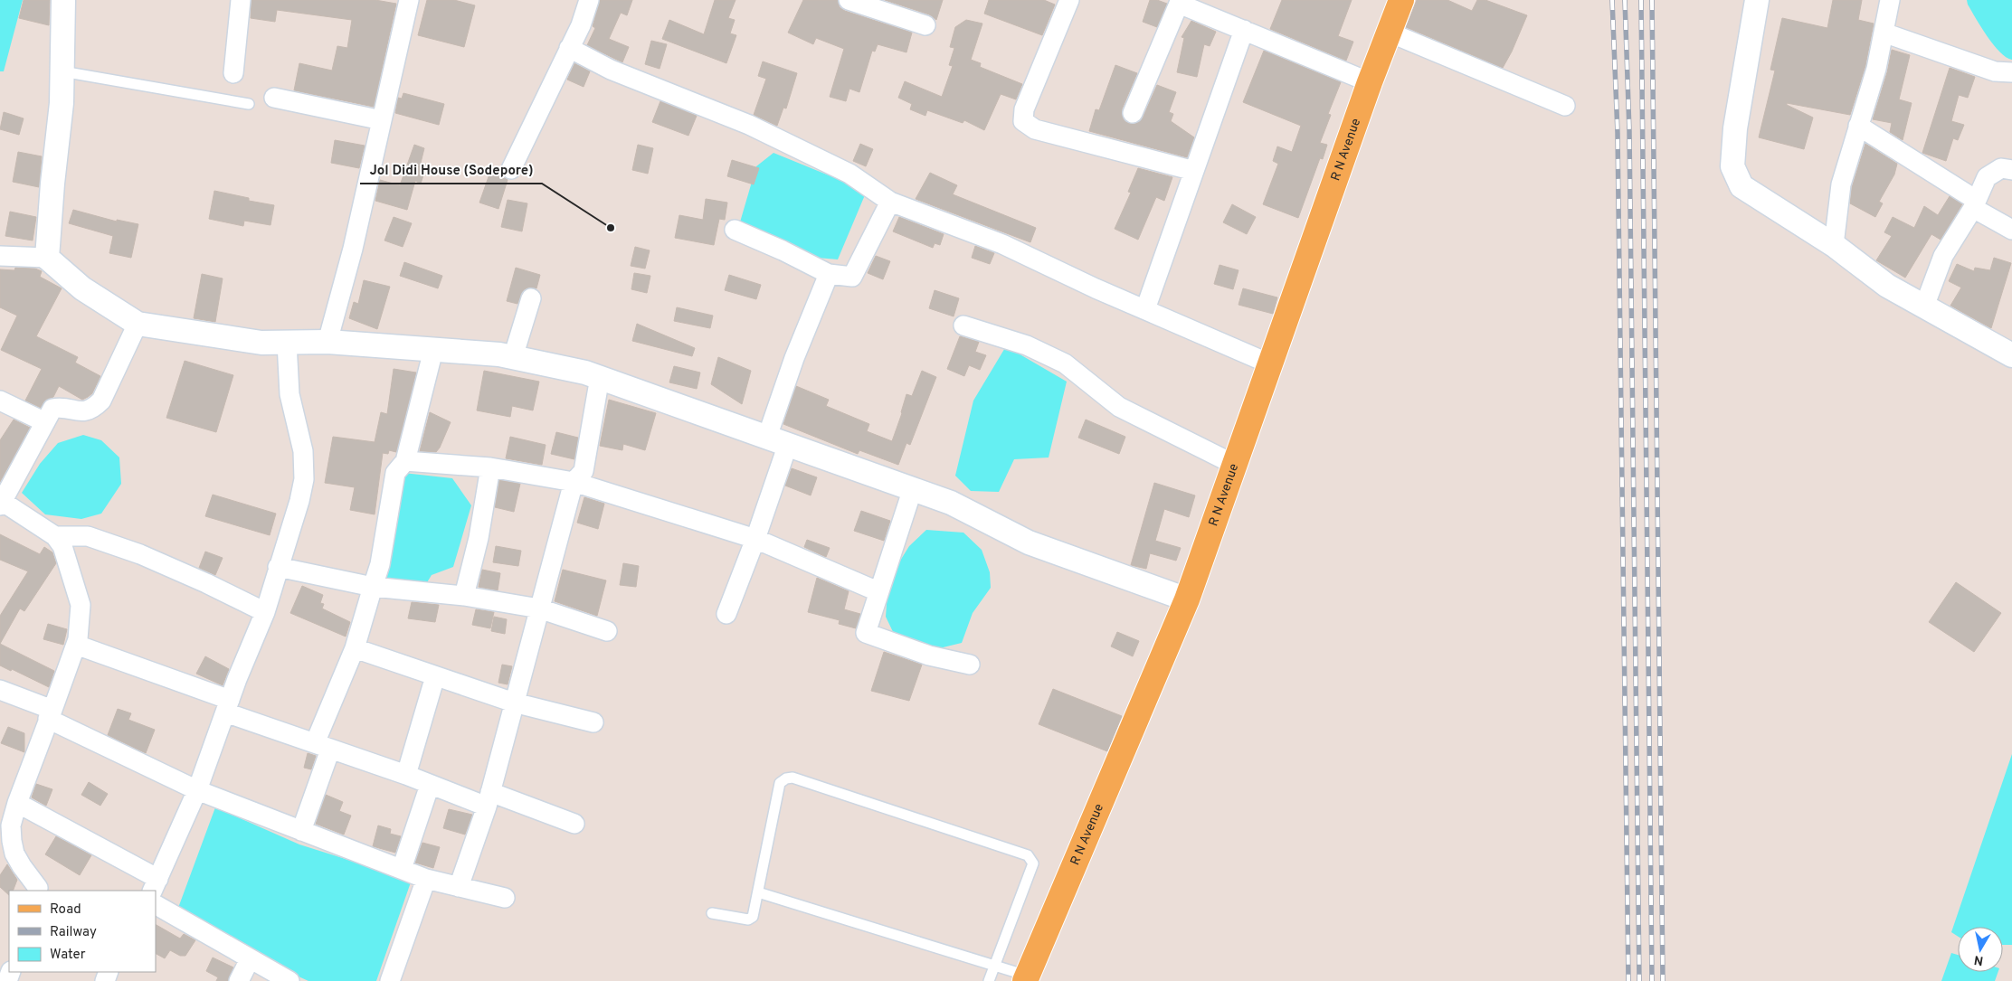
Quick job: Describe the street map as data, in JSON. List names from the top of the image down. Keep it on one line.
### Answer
{"streets":{"main road":["R N Avenue"]},"places":["Jol Didi House (Sodepore)"],"legend":["Road","Railway","Water"],"north":"bottom"}
